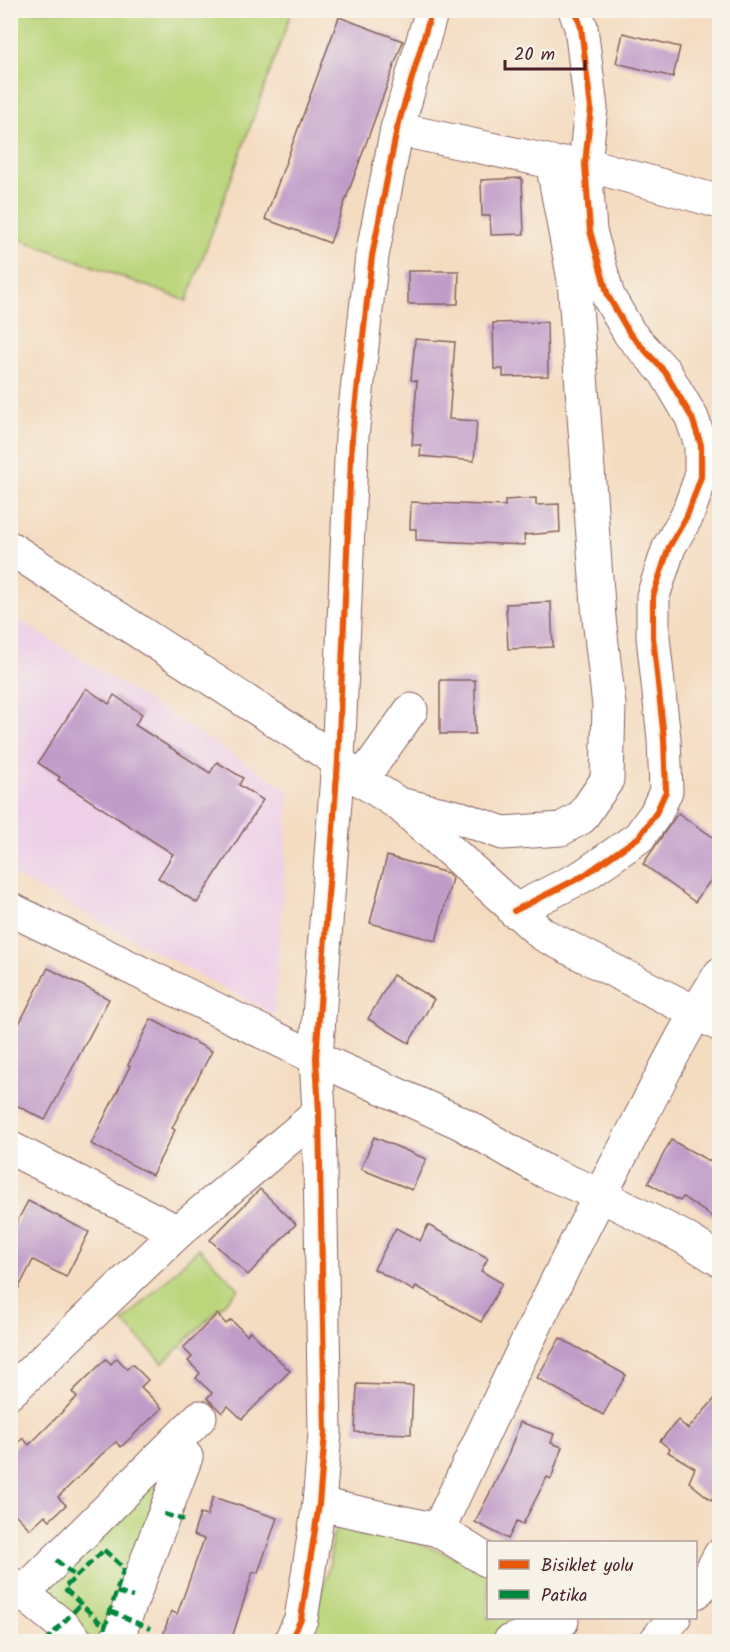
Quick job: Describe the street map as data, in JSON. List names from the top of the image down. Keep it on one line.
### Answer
{"legend":["Bisiklet yolu","Patika"],"scale_bar":"20 m"}
